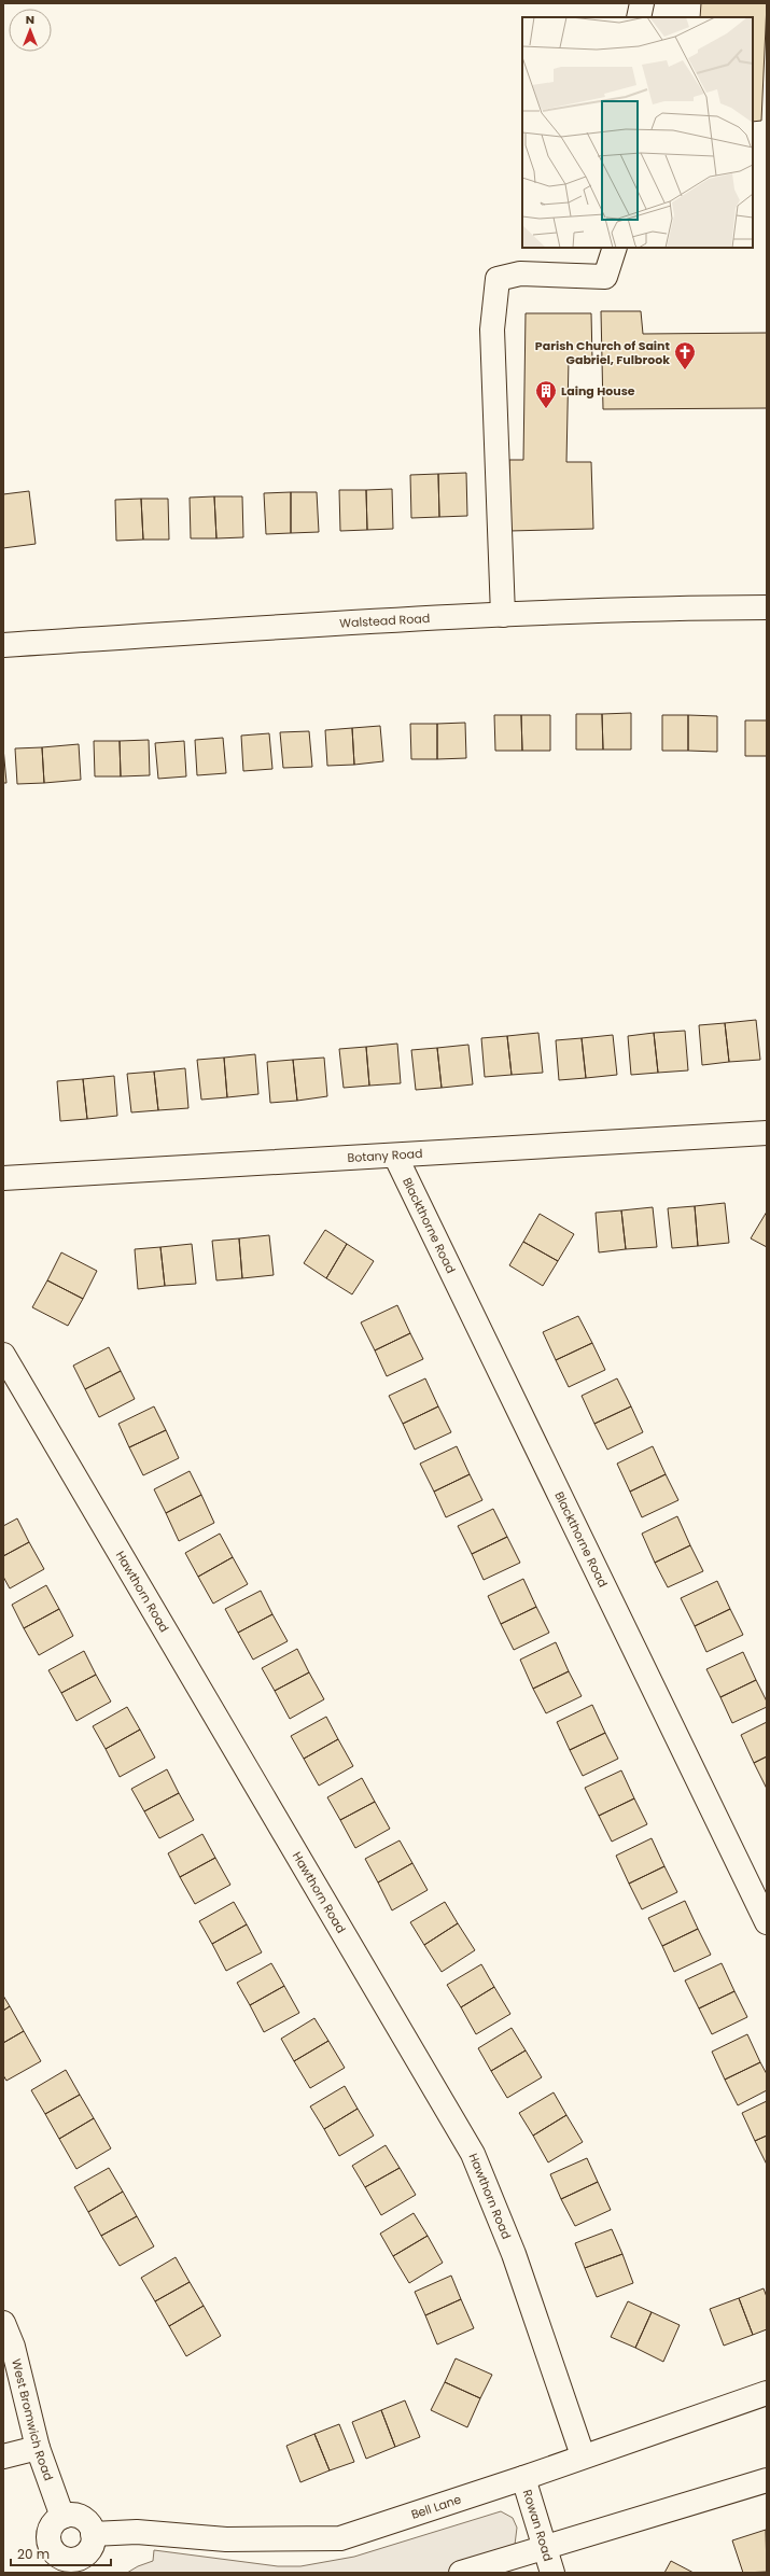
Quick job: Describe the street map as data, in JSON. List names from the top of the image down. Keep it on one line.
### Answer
{"streets":{"street":["Walstead Road","Botany Road","Blackthorne Road","Hawthorn Road","West Bromwich Road","Bell Lane","Rowan Road"]},"crossings":[["Botany Road","Blackthorne Road"],["Hawthorn Road","Bell Lane"],["West Bromwich Road","Bell Lane"],["Bell Lane","Rowan Road"]],"places":{"church":["Parish Church of Saint Gabriel, Fulbrook"],"building":["Laing House"]},"scale_bar":"20 m","north":"top"}
